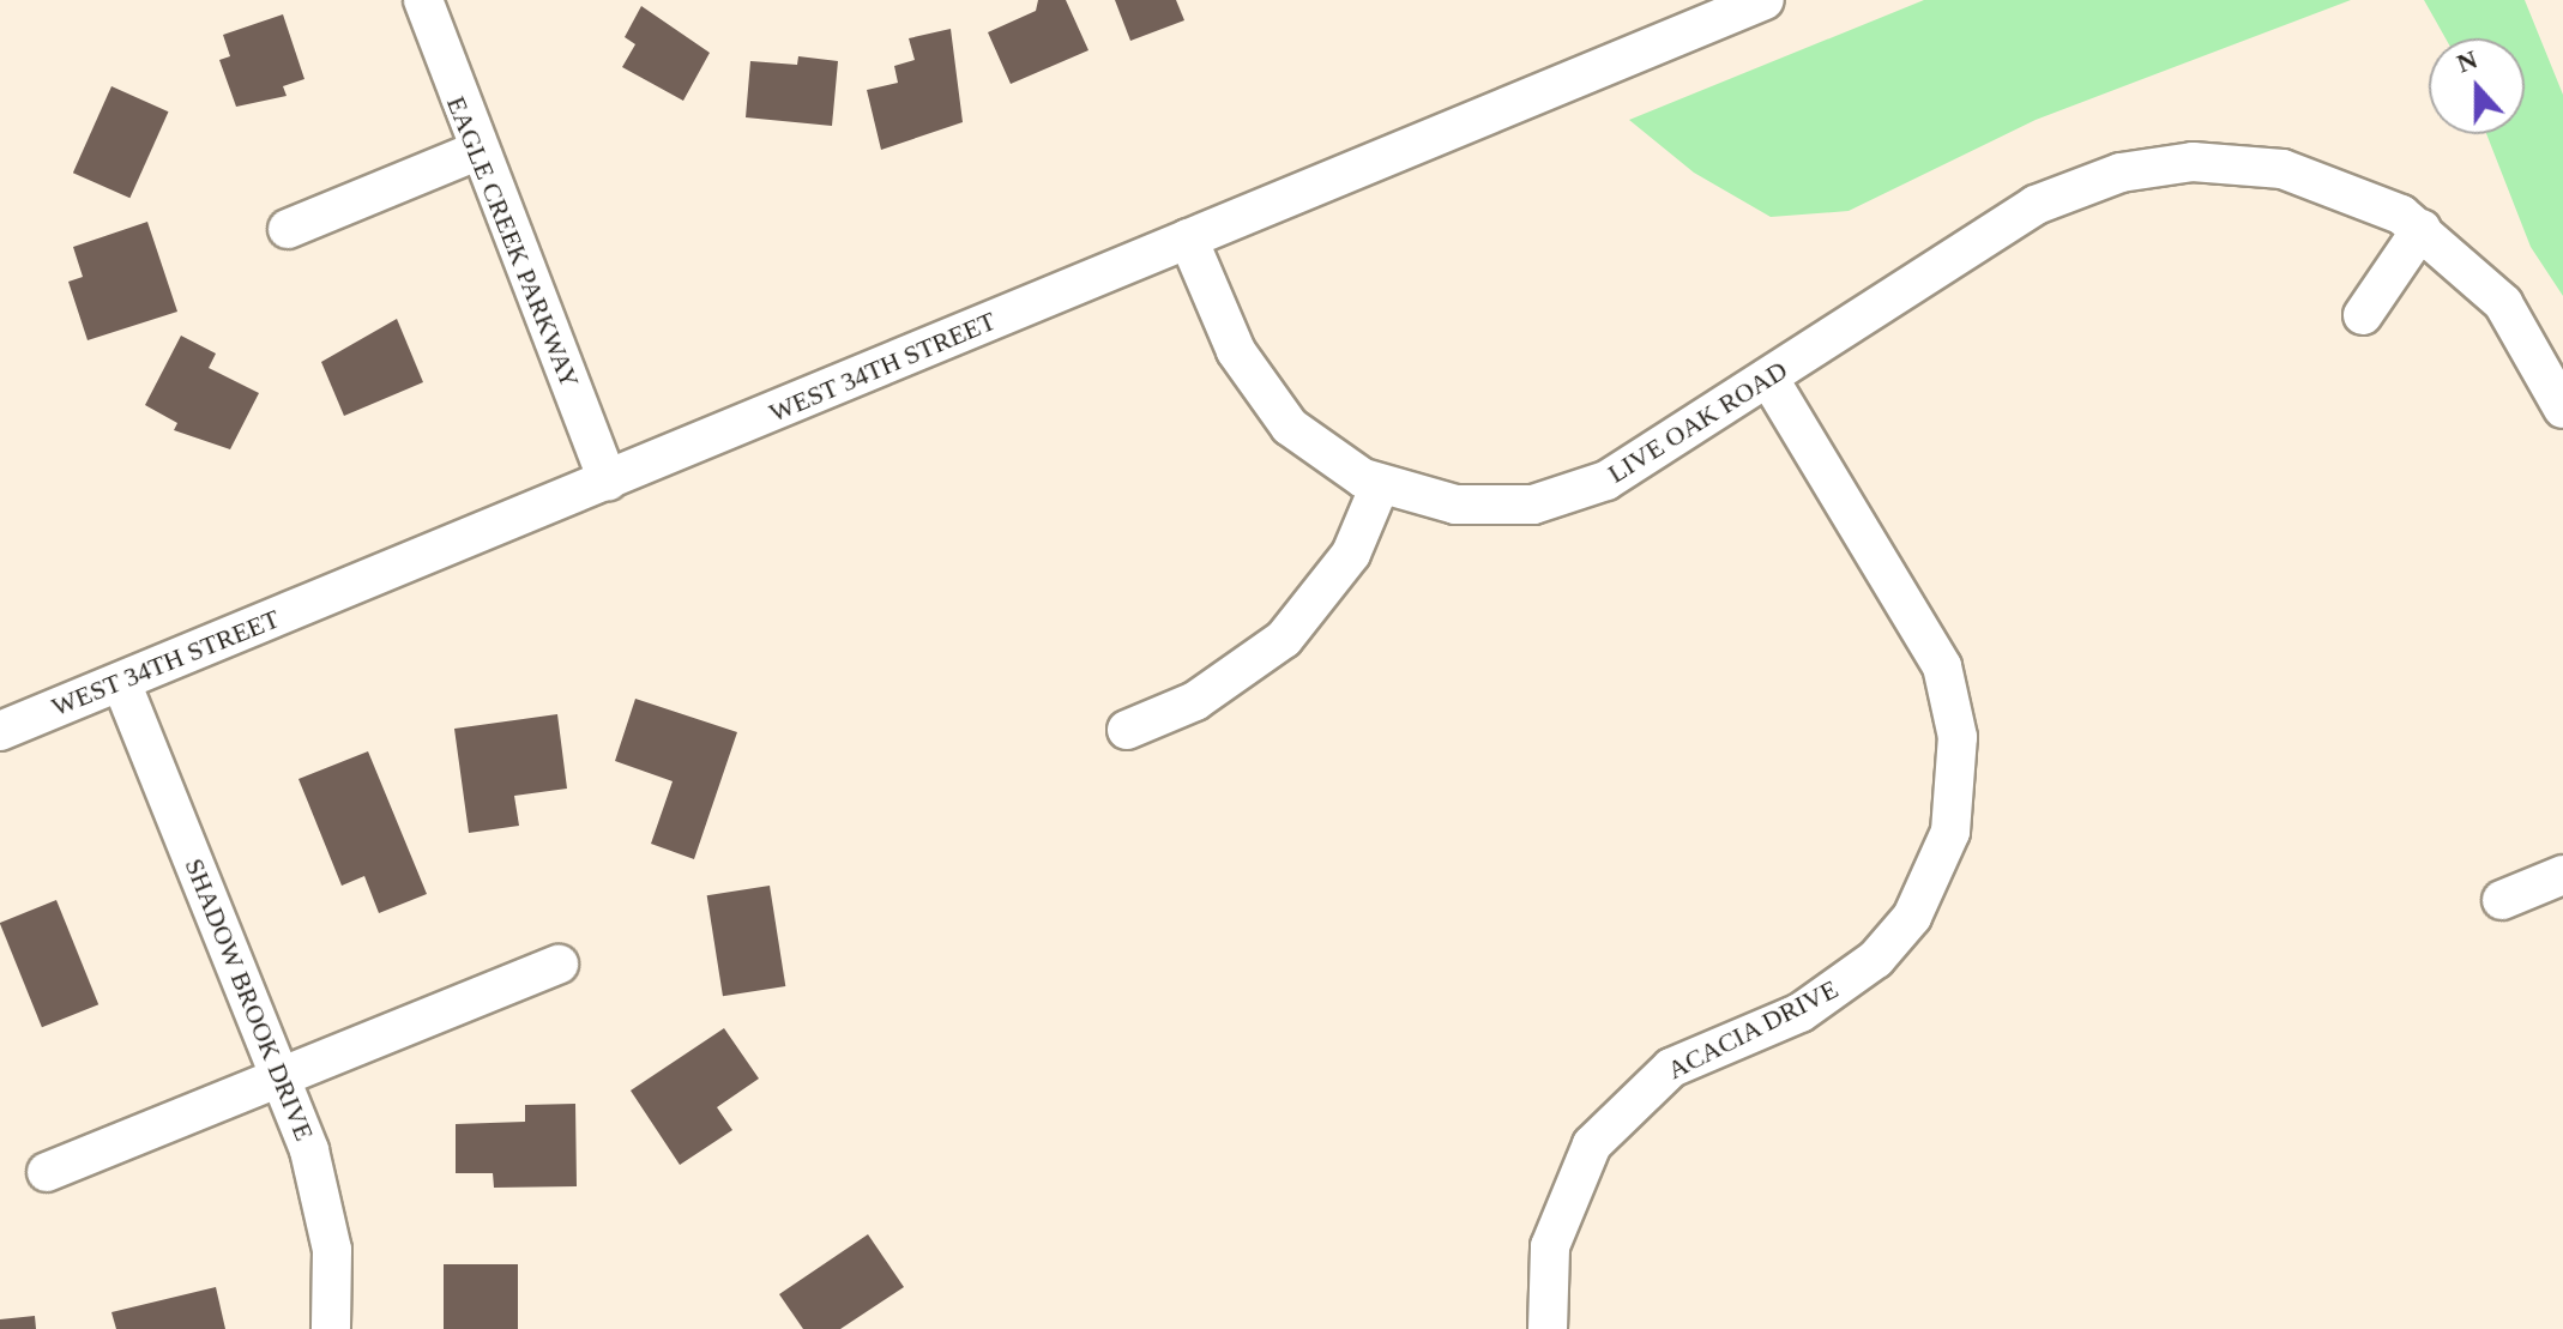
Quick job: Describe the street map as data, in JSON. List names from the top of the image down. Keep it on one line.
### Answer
{"streets":{"street":["EAGLE CREEK PARKWAY","WEST 34TH STREET","LIVE OAK ROAD","SHADOW BROOK DRIVE","ACACIA DRIVE"]},"crossings":[["EAGLE CREEK PARKWAY","WEST 34TH STREET"],["WEST 34TH STREET","LIVE OAK ROAD"],["WEST 34TH STREET","SHADOW BROOK DRIVE"],["LIVE OAK ROAD","ACACIA DRIVE"]],"north":"top"}
